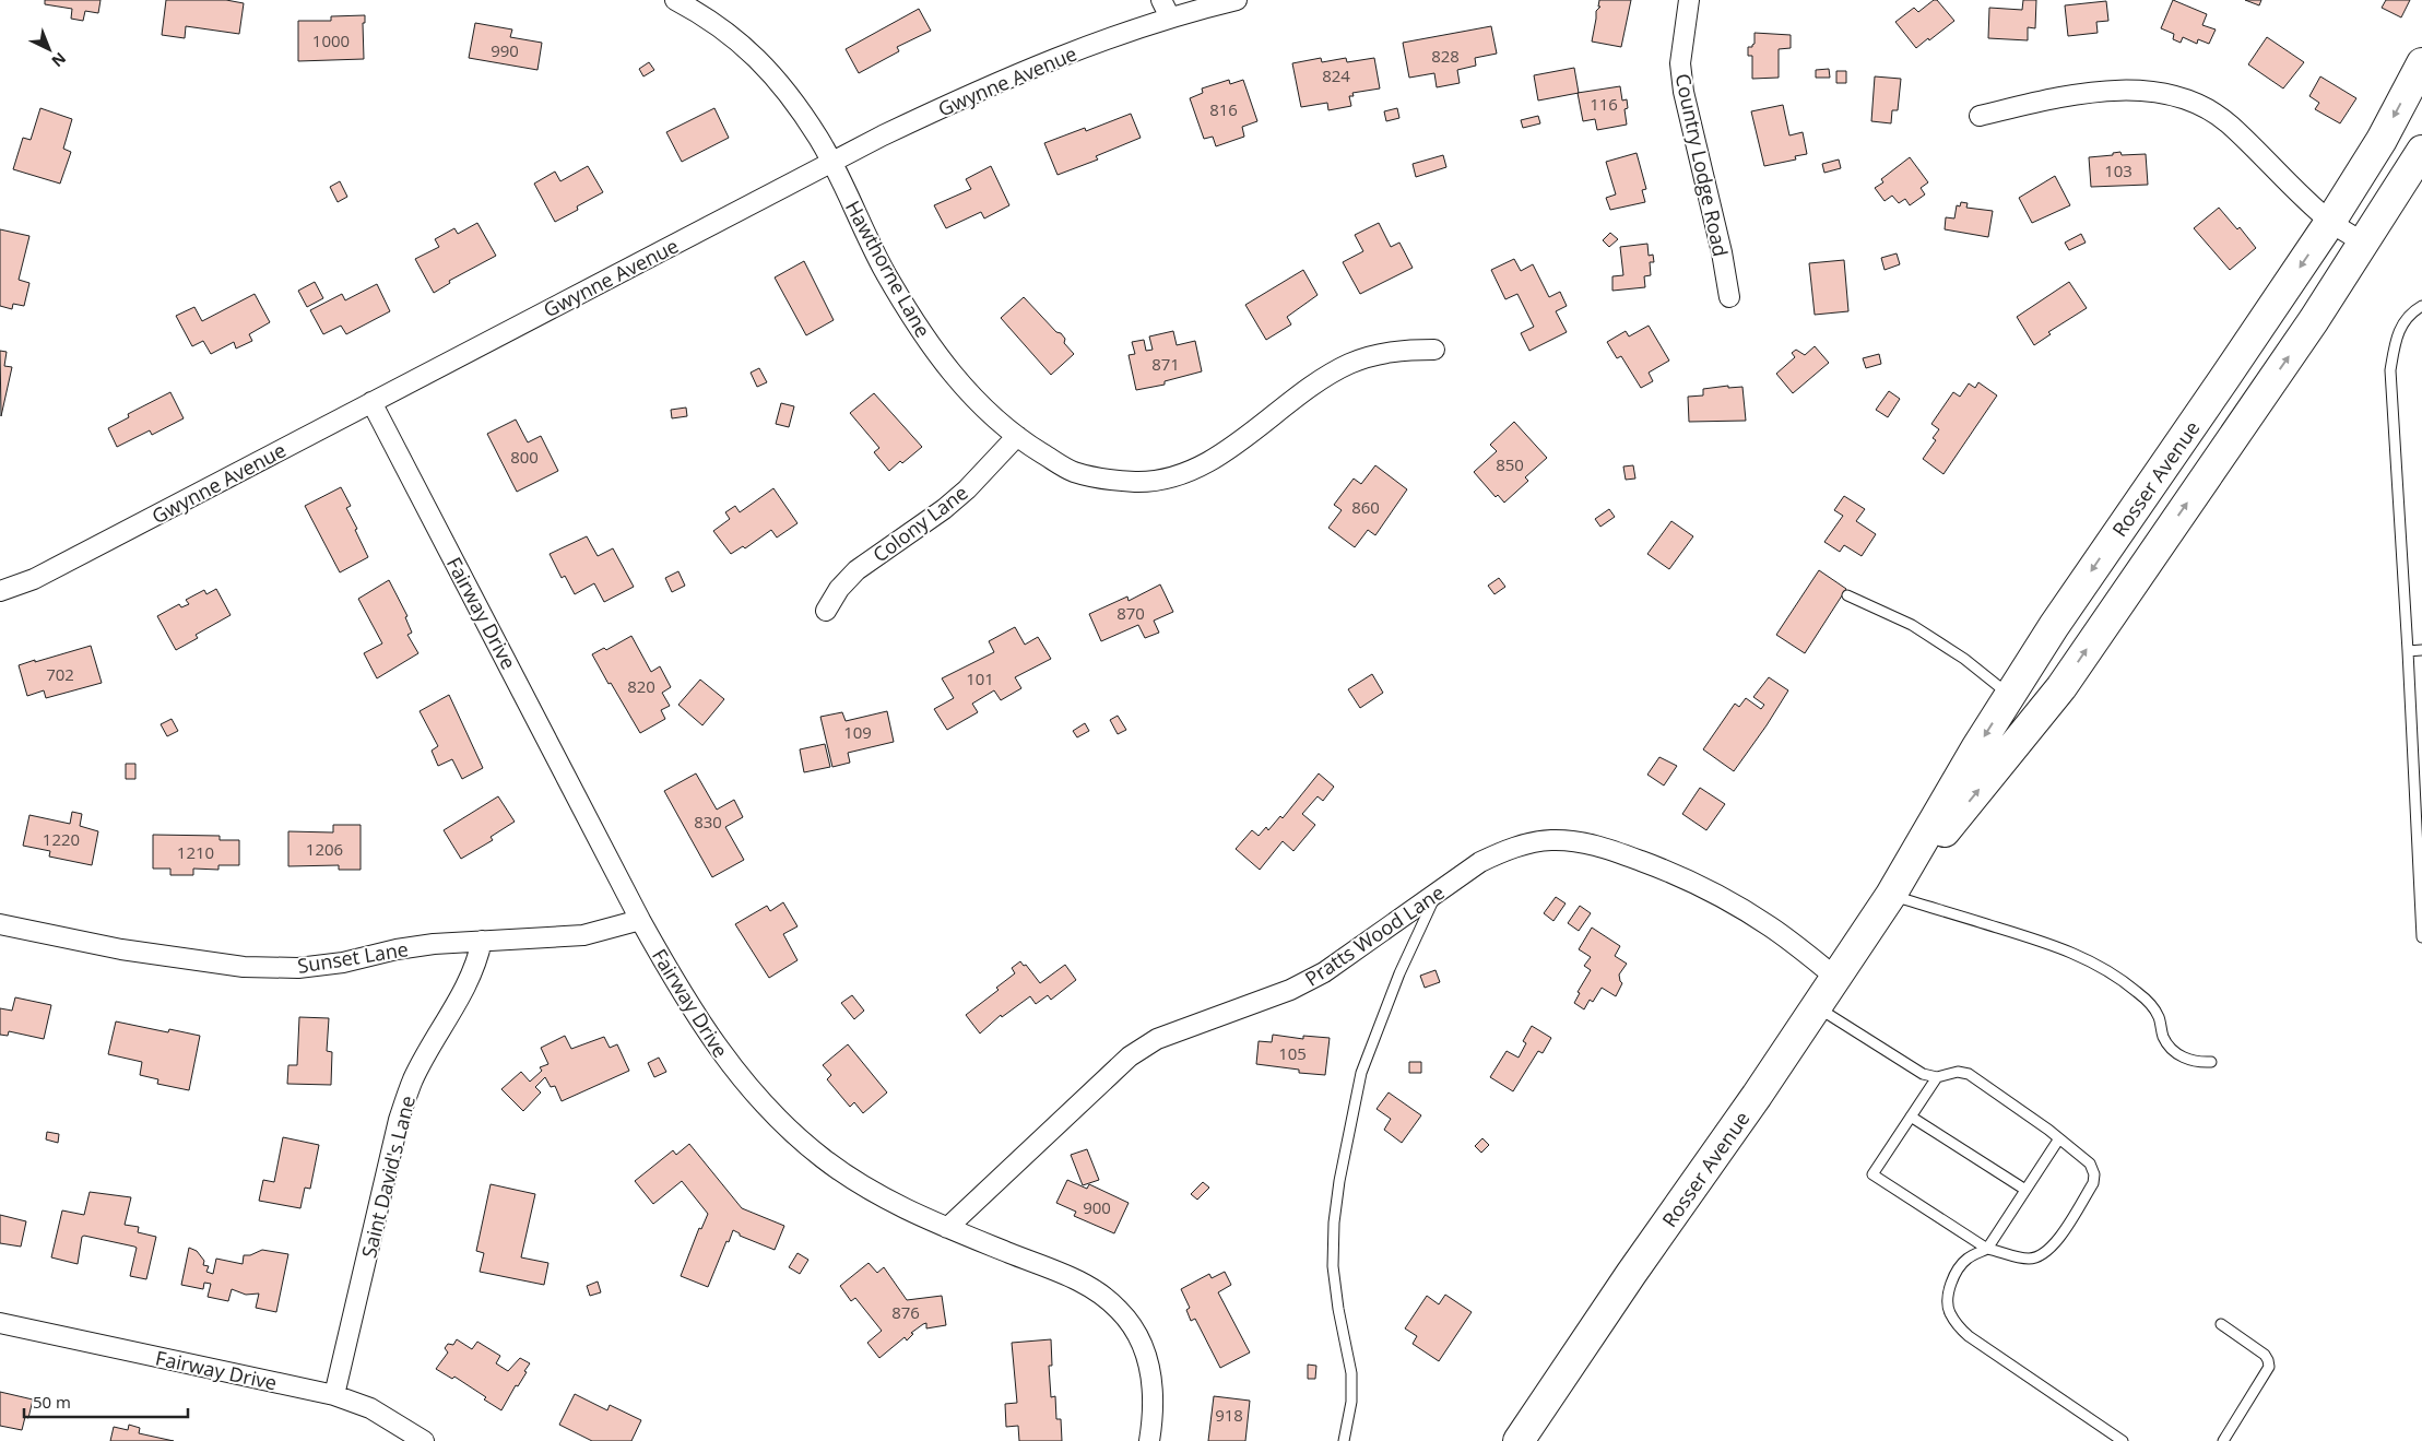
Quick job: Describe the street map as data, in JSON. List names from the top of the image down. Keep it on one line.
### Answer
{"streets":{"main road":["Rosser Avenue"],"street":["Gwynne Avenue","Country Lodge Road","Hawthorne Lane","Colony Lane","Fairway Drive","Pratts Wood Lane","Sunset Lane","Saint David's Lane"]},"crossings":[["Gwynne Avenue","Hawthorne Lane"],["Gwynne Avenue","Fairway Drive"],["Hawthorne Lane","Colony Lane"],["Rosser Avenue","Pratts Wood Lane"],["Fairway Drive","Pratts Wood Lane"],["Fairway Drive","Sunset Lane"],["Fairway Drive","Saint David's Lane"],["Sunset Lane","Saint David's Lane"]],"house_numbers":["1000","990","828","824","116","816","103","871","800","850","860","870","702","101","820","109","830","1220","1206","1210","105","900","876","918"],"scale_bar":"50 m","north":"bottom right"}
